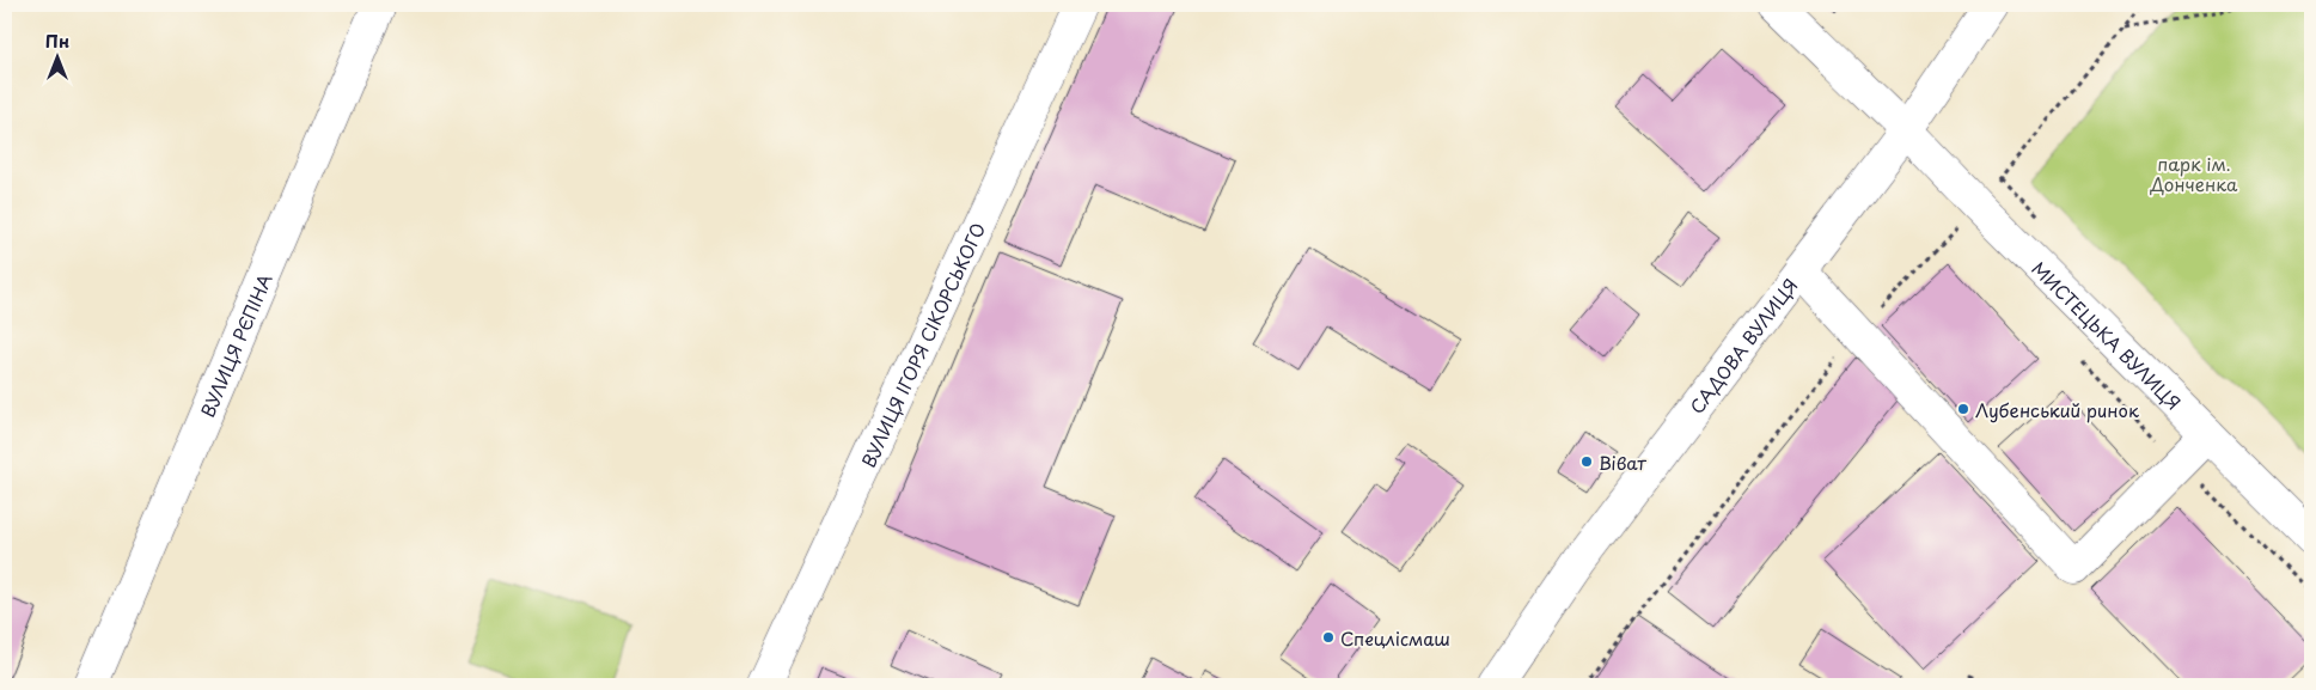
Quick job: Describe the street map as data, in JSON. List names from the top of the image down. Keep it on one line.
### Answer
{"streets":{"street":["МИСТЕЦЬКА ВУЛИЦЯ","ВУЛИЦЯ РЄПІНА","ВУЛИЦЯ ІГОРЯ СІКОРСЬКОГО","САДОВА ВУЛИЦЯ"]},"crossings":[["МИСТЕЦЬКА ВУЛИЦЯ","САДОВА ВУЛИЦЯ"]],"parks":["парк ім. Донченка"],"places":["Лубенський ринок","Віват","Спецлісмаш"],"north":"top"}
